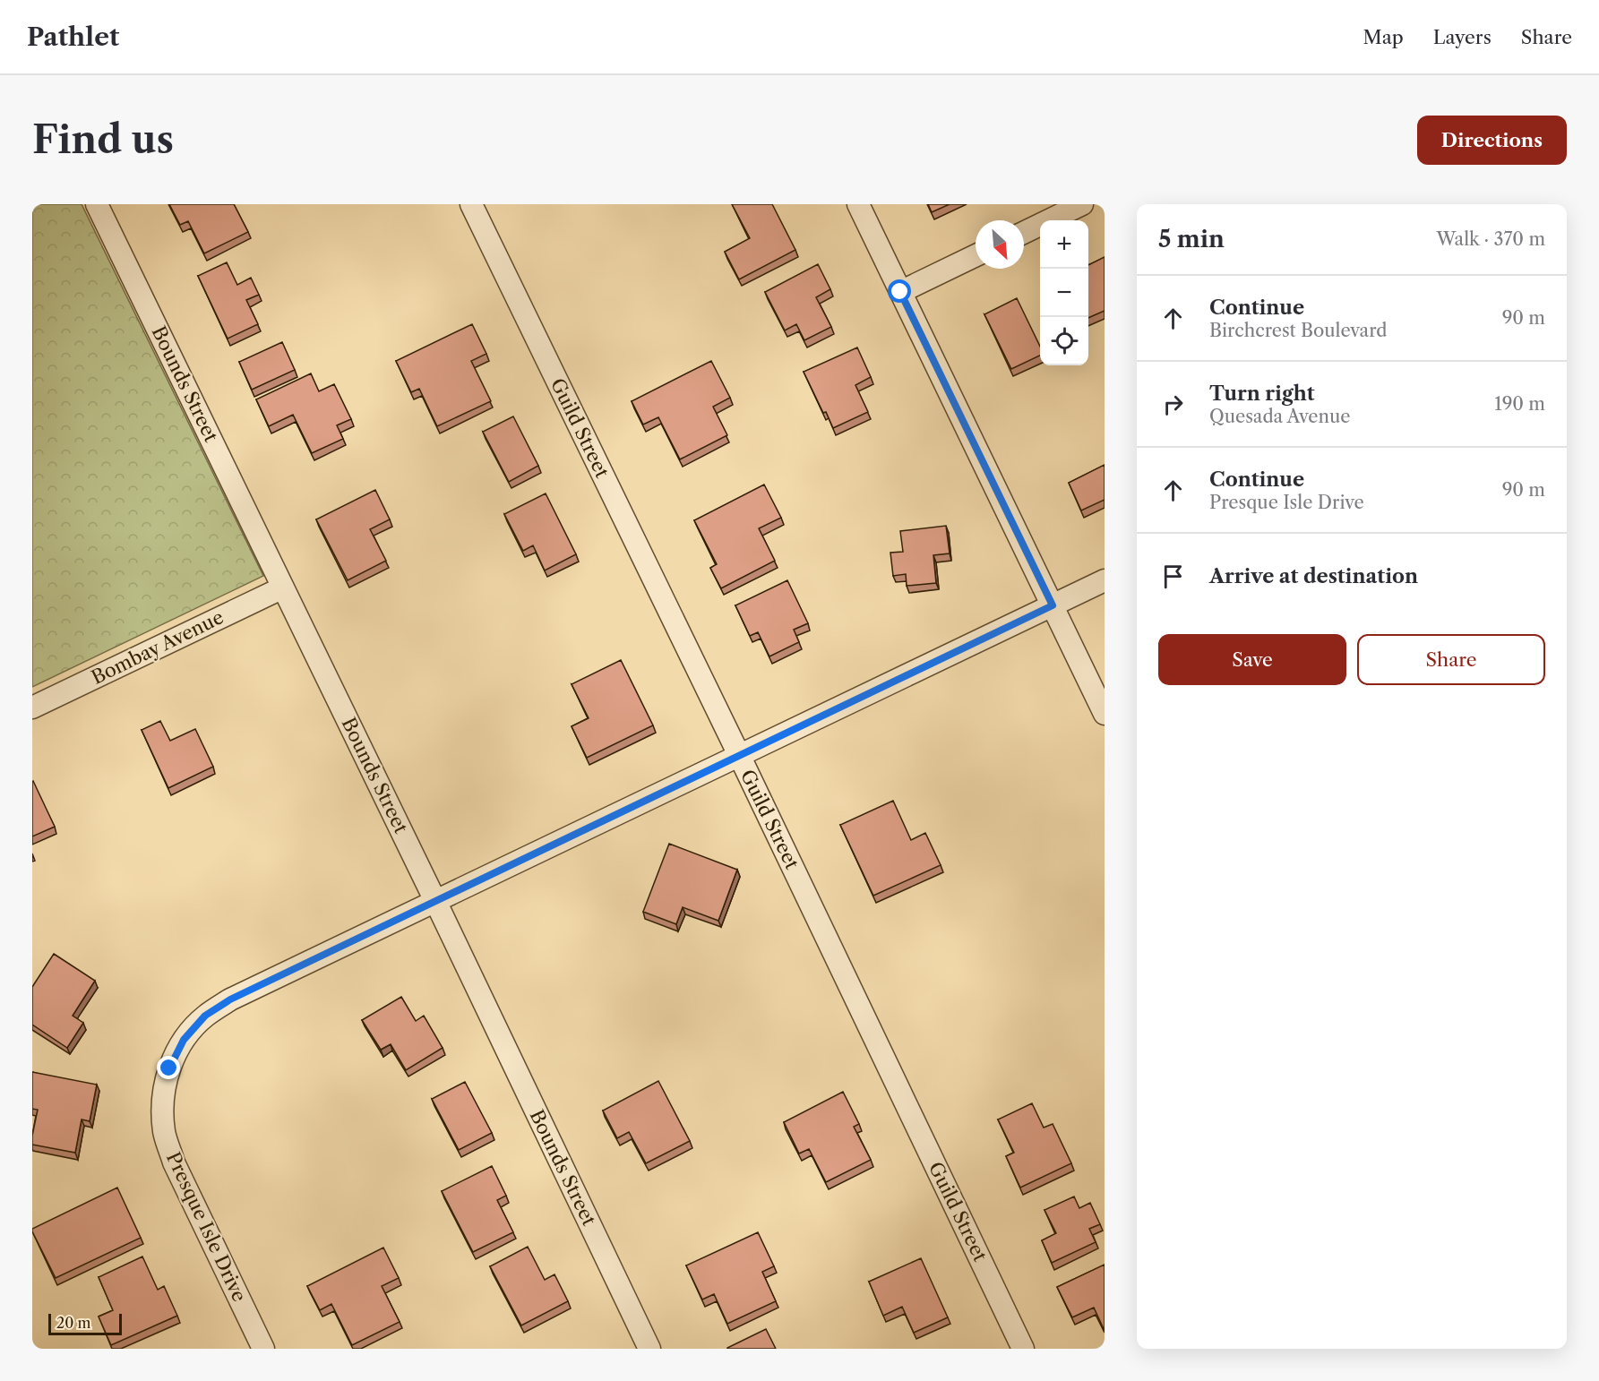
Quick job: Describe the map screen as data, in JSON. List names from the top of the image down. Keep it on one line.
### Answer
{"streets":{"street":["Bounds Street","Guild Street","Bombay Avenue","Presque Isle Drive"]},"crossings":[["Bounds Street","Bombay Avenue"],["Bounds Street","Presque Isle Drive"],["Guild Street","Presque Isle Drive"]],"scale_bar":"20 m","north":"bottom right","page":{"header":"Pathlet","nav":["Map","Layers","Share"],"buttons":["Directions",["Save","Share"]],"title":"Find us","heading":["5 min","Walk · 370 m"],"map_buttons":["+","−"],"list":[["Continue","Birchcrest Boulevard","90 m"],["Turn right","Quesada Avenue","190 m"],["Continue","Presque Isle Drive","90 m"],"Arrive at destination"],"scale":"20 m"}}
